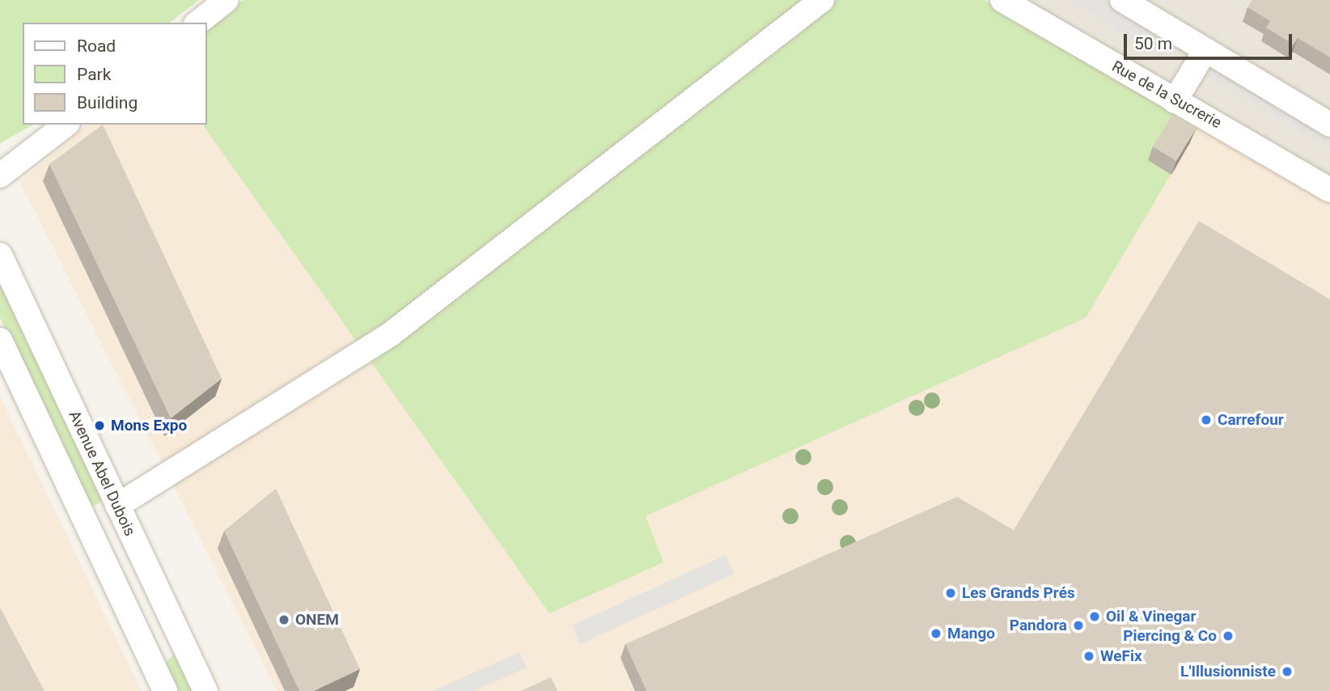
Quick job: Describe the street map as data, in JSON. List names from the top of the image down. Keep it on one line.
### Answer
{"streets":{"street":["Rue de la Sucrerie","Avenue Abel Dubois"]},"places":["Carrefour","Mons Expo","Les Grands Prés","Oil & Vinegar","ONEM","Pandora","Mango","Piercing & Co","WeFix","L'Illusionniste"],"legend":["Road","Park","Building"],"scale_bar":"50 m"}
